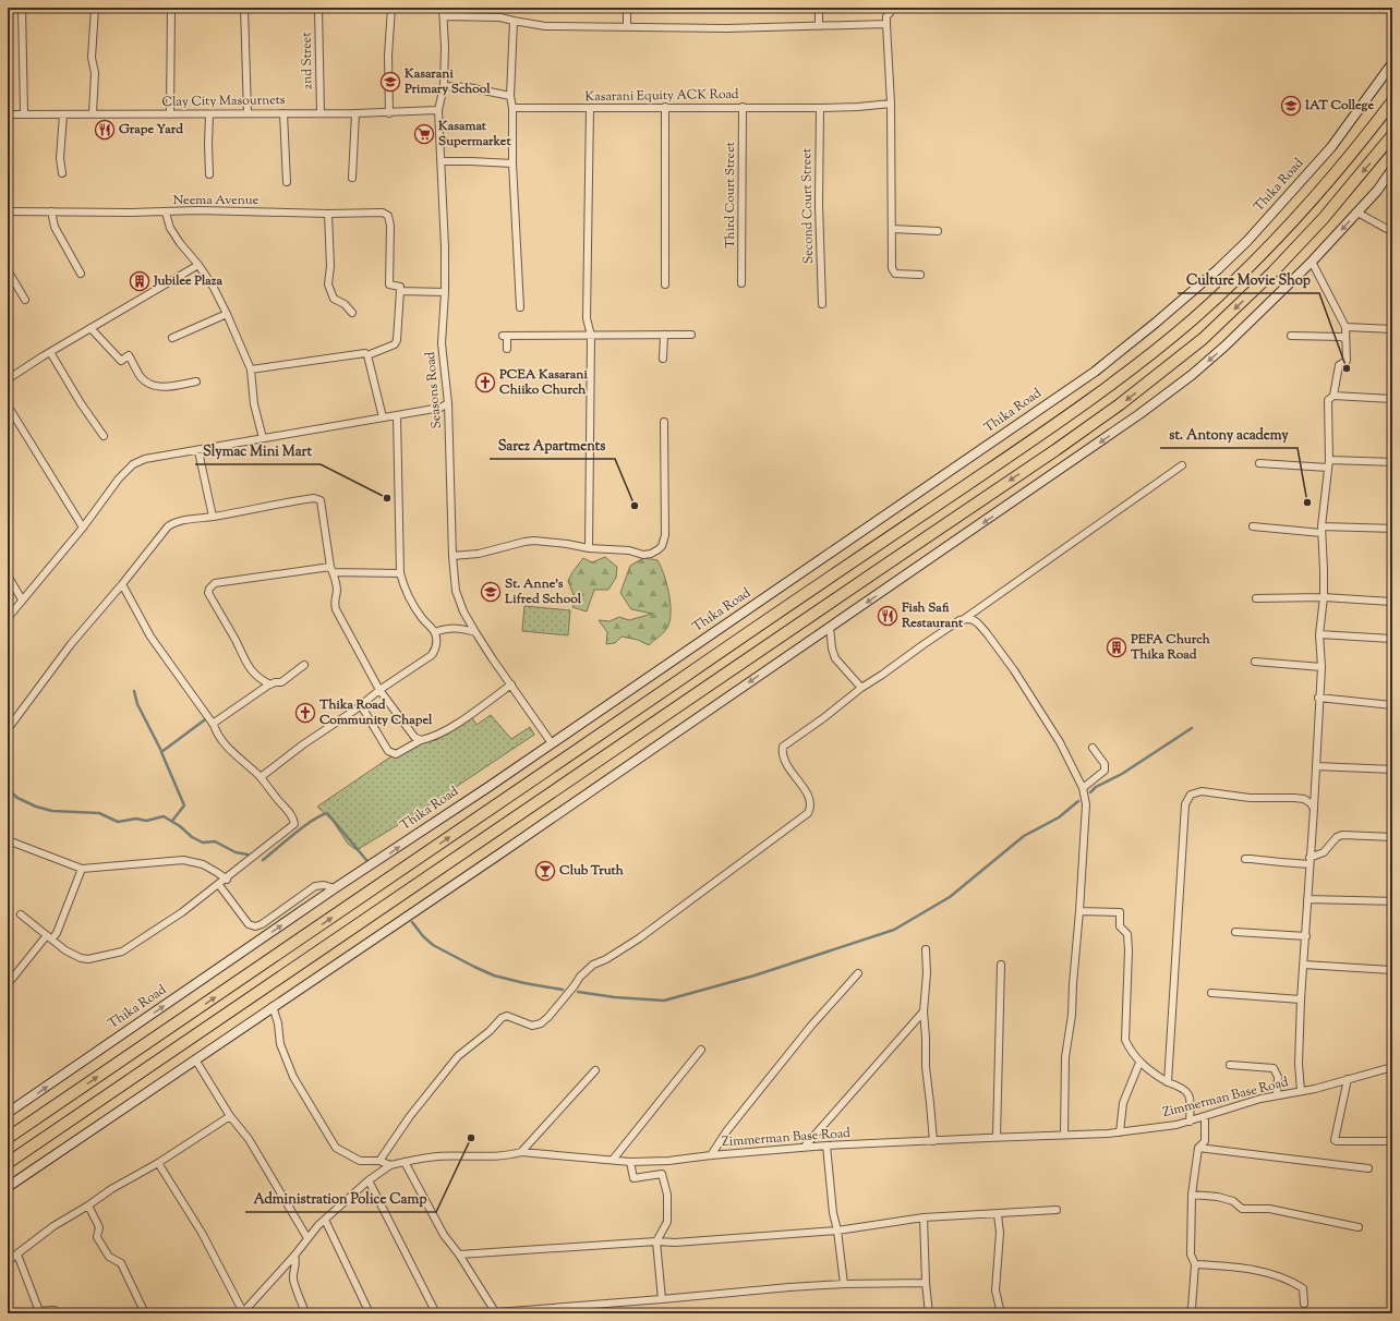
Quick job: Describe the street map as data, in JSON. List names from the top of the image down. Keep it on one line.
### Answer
{"streets":{"main road":["Thika Road"],"street":["2nd Street","Kasarani Equity ACK Road","Clay City Masournets","Third Court Street","Neema Avenue","Second Court Street","Seasons Road","Zimmerman Base Road"]},"crossings":[["2nd Street","Clay City Masournets"],["Kasarani Equity ACK Road","Third Court Street"],["Kasarani Equity ACK Road","Second Court Street"],["Clay City Masournets","Seasons Road"],["Thika Road","Seasons Road"]],"places":{"school or university":["Kasarani Primary School","IAT College","St. Anne's Lifred School"],"restaurant":["Grape Yard","Fish Safi Restaurant"],"supermarket":["Kasamat Supermarket"],"building":["Jubilee Plaza","PEFA Church Thika Road"],"other":["Culture Movie Shop","Slymac Mini Mart","st. Antony academy","Sarez Apartments","Administration Police Camp"],"church":["PCEA Kasarani Chiiko Church","Thika Road Community Chapel"],"bar":["Club Truth"]}}
